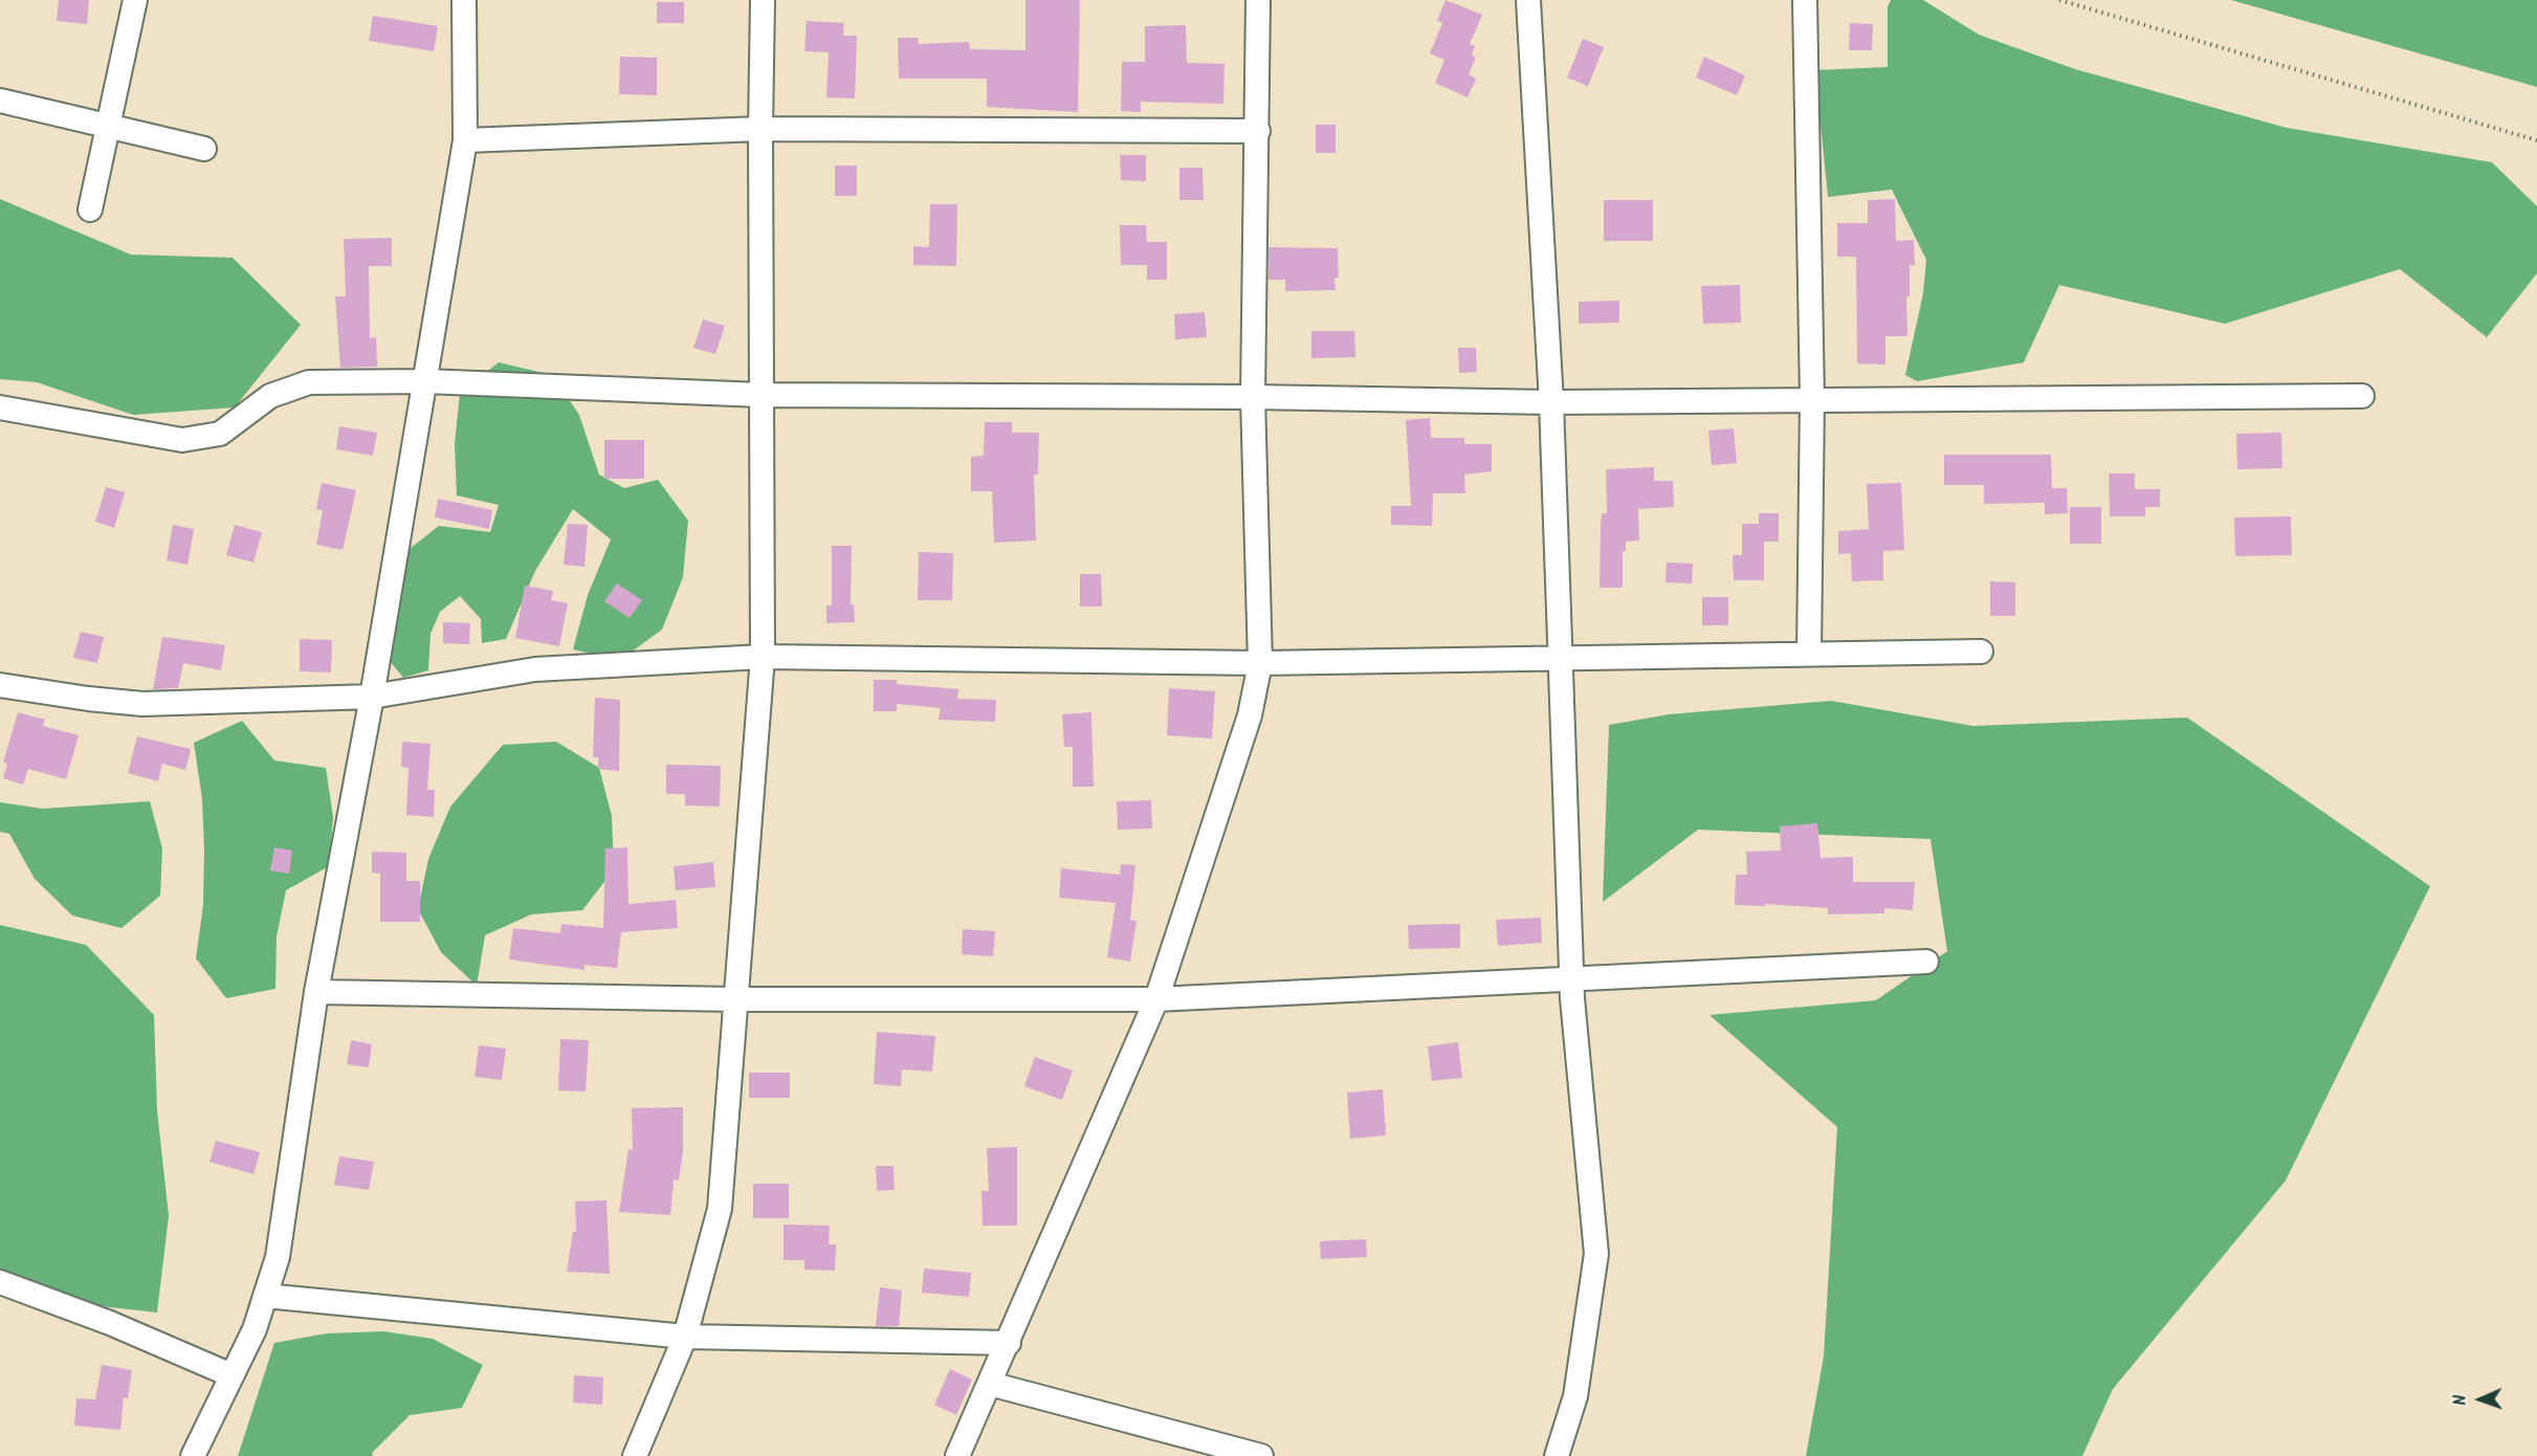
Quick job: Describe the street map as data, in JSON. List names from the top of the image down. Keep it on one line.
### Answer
{"north":"left"}
